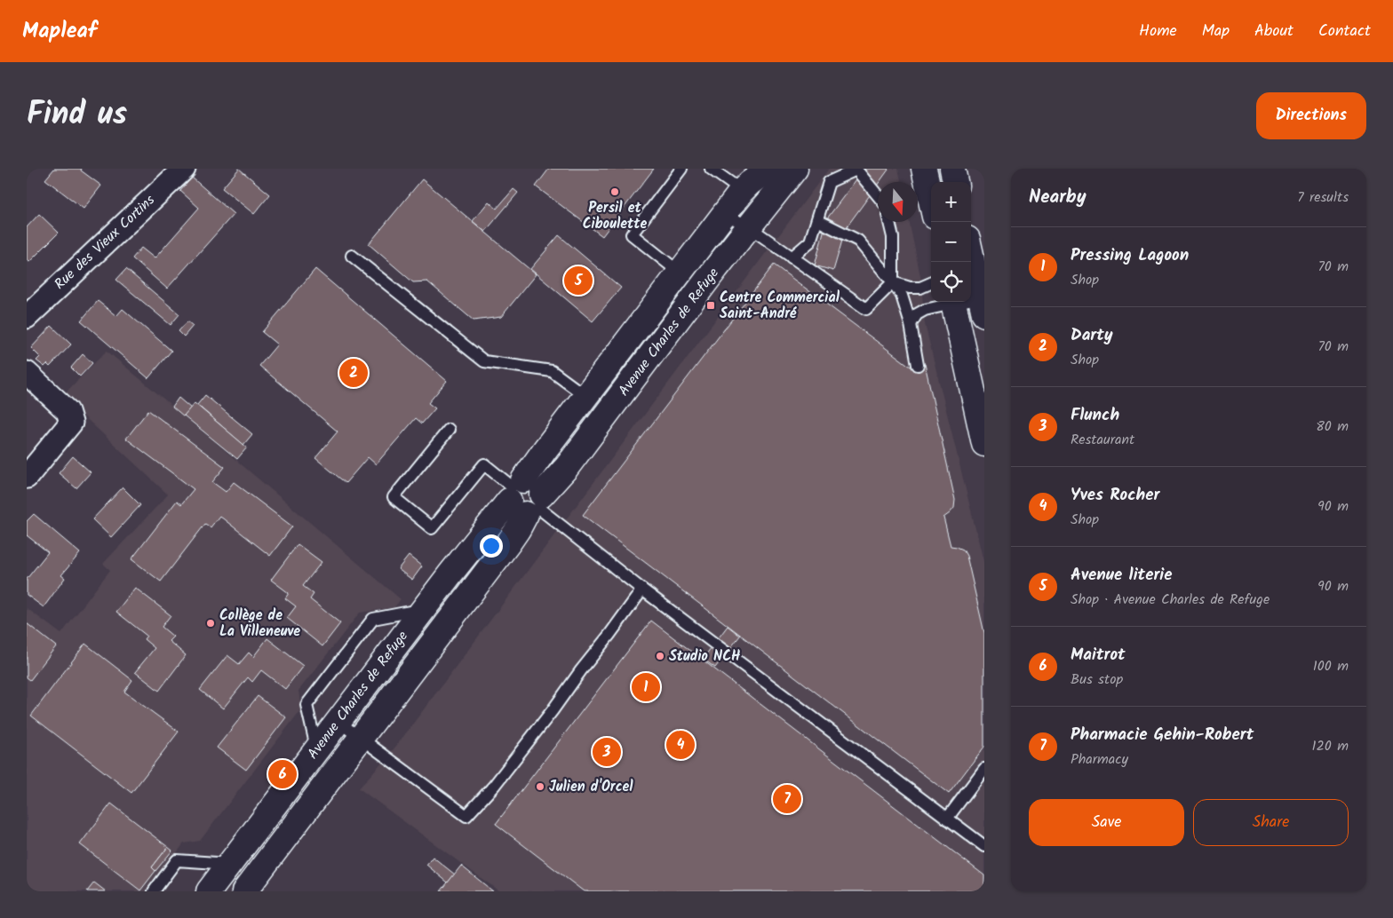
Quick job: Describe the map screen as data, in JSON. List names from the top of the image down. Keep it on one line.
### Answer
{"streets":{"street":["Rue des Vieux Cortins","Avenue Charles de Refuge"]},"places":{"other":["Persil et Ciboulette","Collège de La Villeneuve","Studio NCH","Julien d'Orcel"],"transit":["Centre Commercial Saint-André"]},"north":"bottom","page":{"header":"Mapleaf","nav":["Home","Map","About","Contact"],"title":"Find us","buttons":["Directions",["Save","Share"]],"heading":["Nearby","7 results"],"map_buttons":["+","−"],"list":[{"mark":"1","name":"Pressing Lagoon","note":"Shop","value":"70 m"},{"mark":"2","name":"Darty","note":"Shop","value":"70 m"},{"mark":"3","name":"Flunch","note":"Restaurant","value":"80 m"},{"mark":"4","name":"Yves Rocher","note":"Shop","value":"90 m"},{"mark":"5","name":"Avenue literie","note":"Shop · Avenue Charles de Refuge","value":"90 m"},{"mark":"6","name":"Maitrot","note":"Bus stop","value":"100 m"},{"mark":"7","name":"Pharmacie Gehin-Robert","note":"Pharmacy","value":"120 m"}],"pins":["5","2","1","4","3","6","7"]}}
